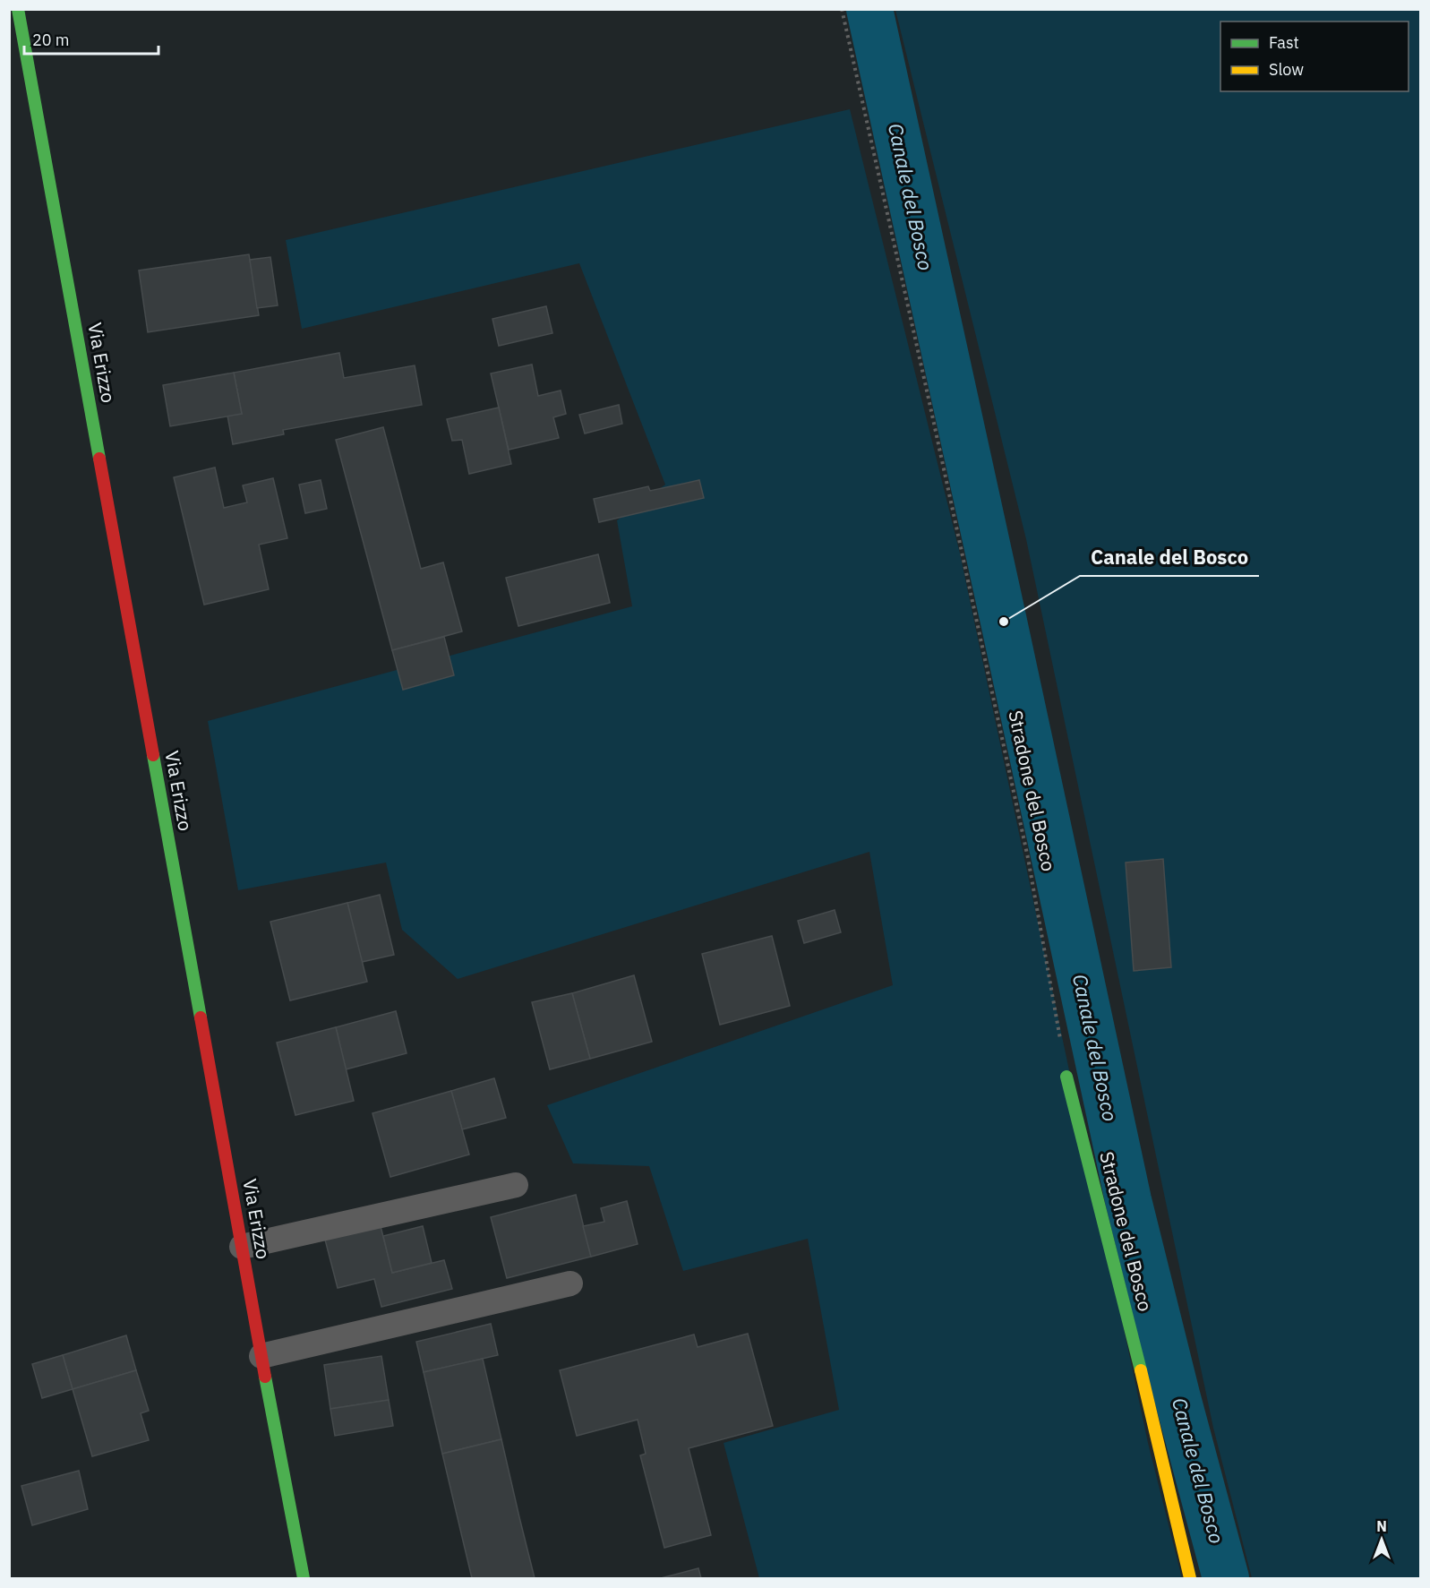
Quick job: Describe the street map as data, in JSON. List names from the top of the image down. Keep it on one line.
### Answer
{"streets":{"main road":["Via Erizzo","Stradone del Bosco"]},"water":["Canale del Bosco"],"places":["Canale del Bosco"],"legend":["Fast","Slow"],"scale_bar":"20 m","north":"top"}
